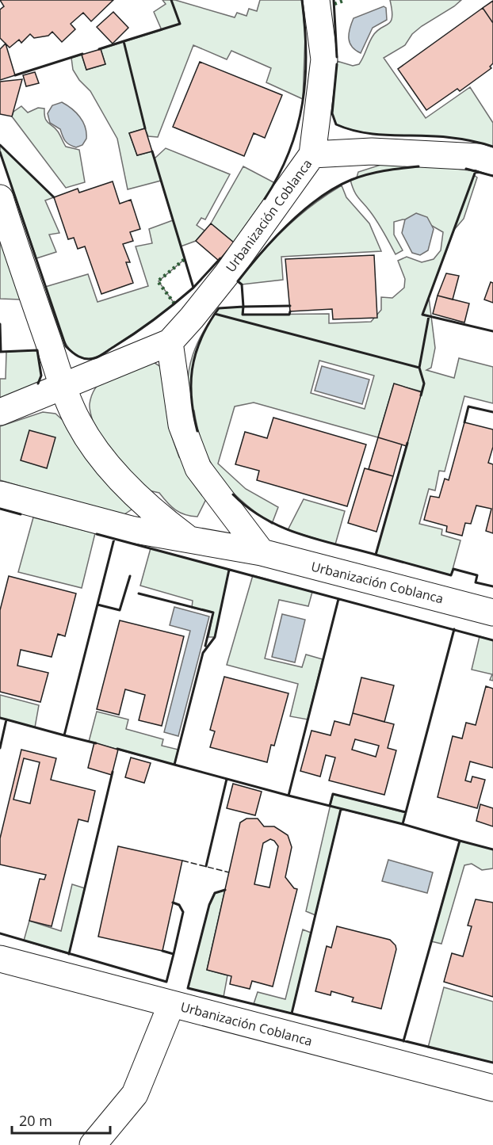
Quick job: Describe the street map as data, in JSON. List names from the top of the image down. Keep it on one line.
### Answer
{"streets":{"street":["Urbanización Coblanca"]},"scale_bar":"20 m"}
